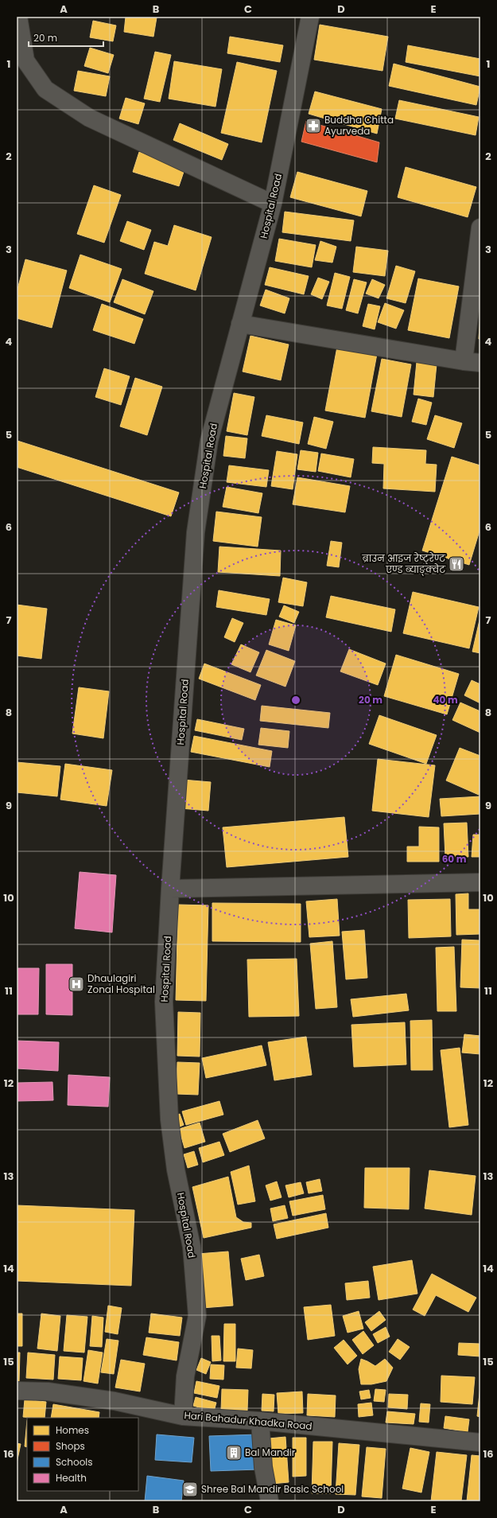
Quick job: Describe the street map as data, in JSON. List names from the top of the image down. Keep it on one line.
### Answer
{"streets":{"street":["Hospital Road","Hari Bahadur Khadka Road"]},"crossings":[["Hospital Road","Hari Bahadur Khadka Road"]],"places":{"pharmacy":["Buddha Chitta Ayurveda"],"restaurant":["ब्राउन आइज रेष्टुरेण्ट एण्ड ब्याङ्क्वेट"],"hospital":["Dhaulagiri Zonal Hospital"],"building":["Bal Mandir"],"school or university":["Shree Bal Mandir Basic School"]},"legend":["Homes","Shops","Schools","Health"],"scale_bar":"20 m","grid":{"columns":["A","B","C","D","E"],"rows":["1","2","3","4","5","6","7","8","9","10","11","12","13","14","15","16"]},"rings":["20 m","40 m","60 m"]}
